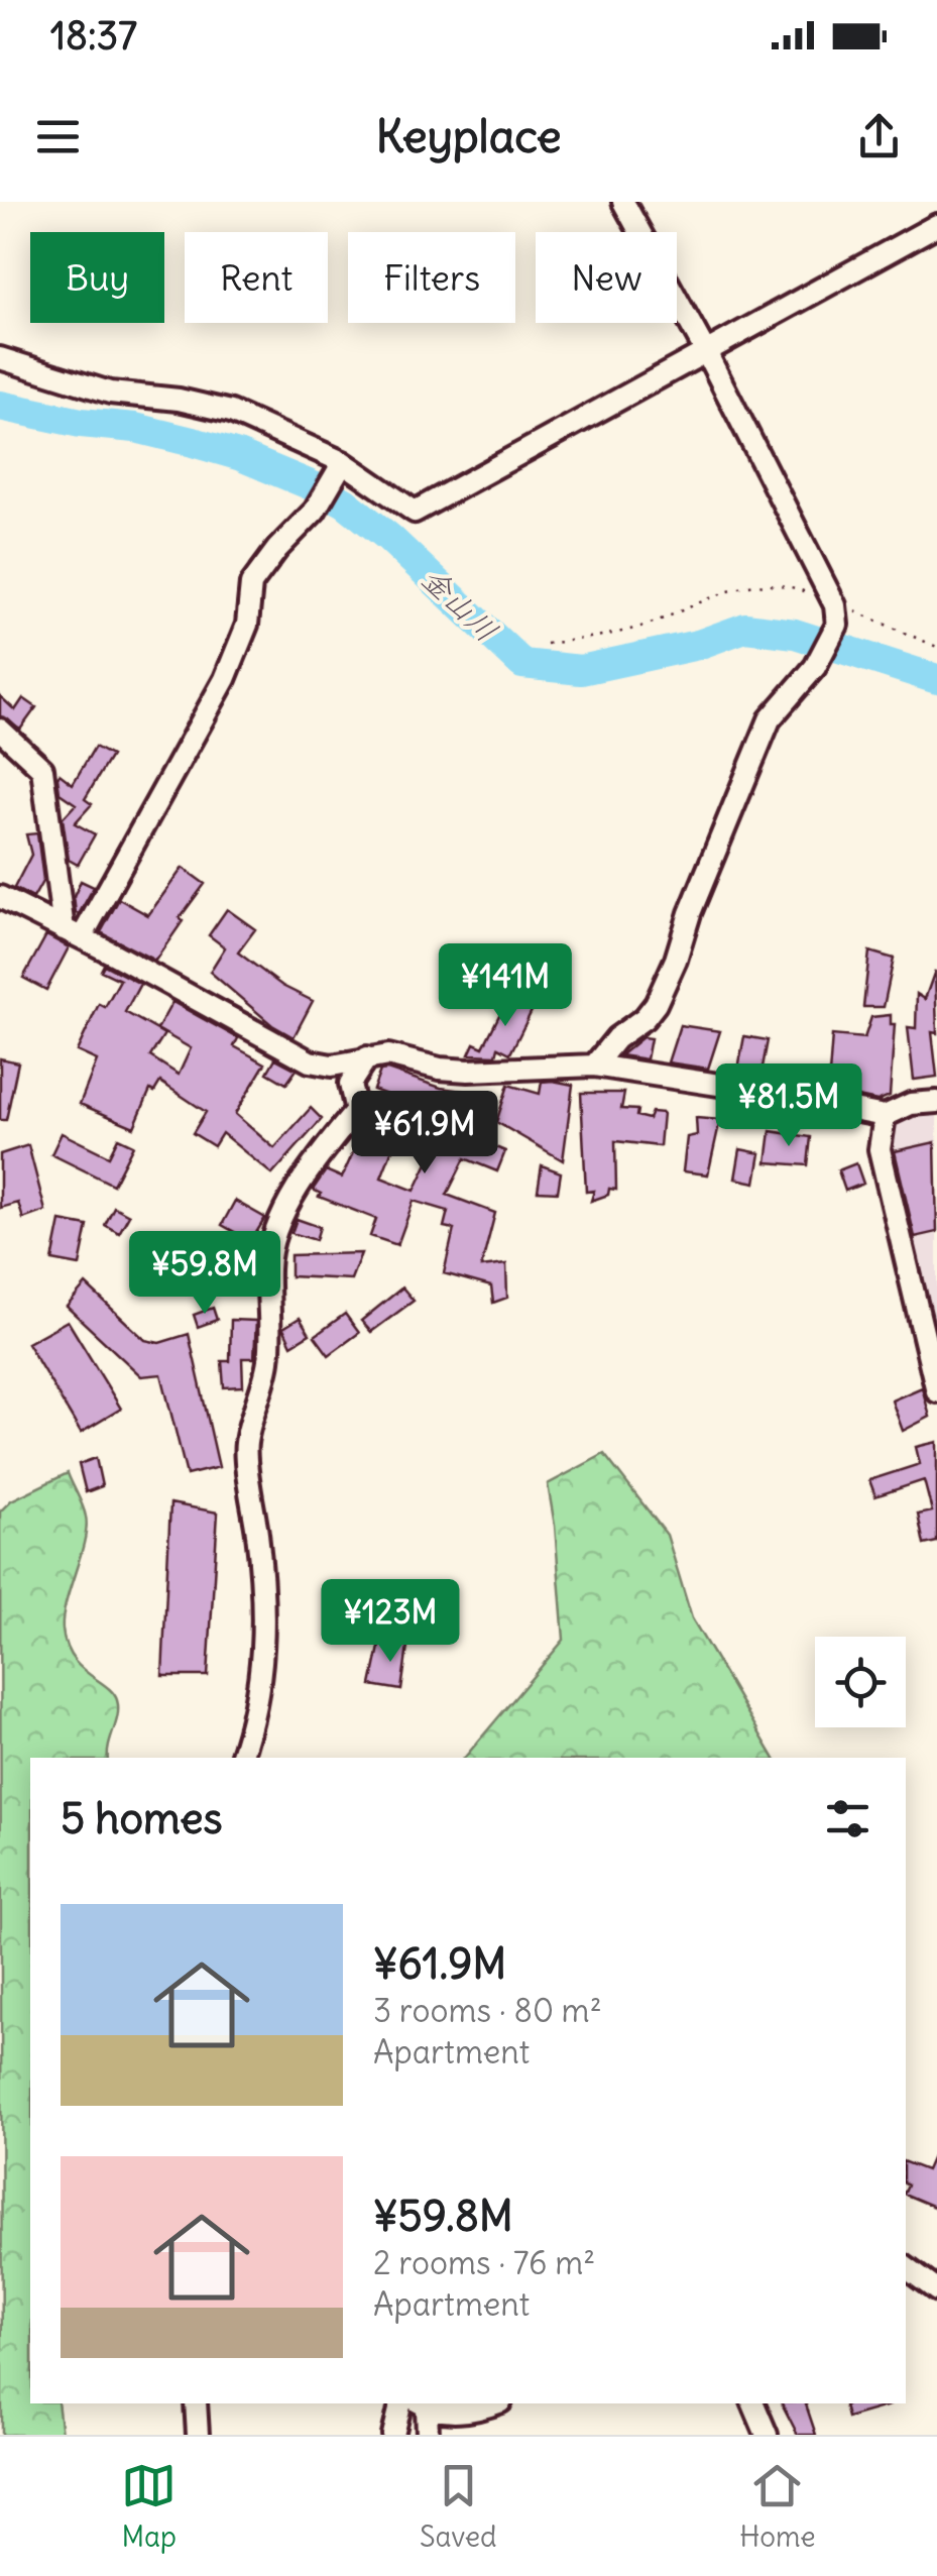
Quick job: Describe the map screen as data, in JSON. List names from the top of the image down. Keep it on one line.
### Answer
{"water":["金山川"],"page":{"status":"18:37","header":"Keyplace","chip":["Buy","Rent","Filters","New"],"price":["¥141M","¥81.5M","¥61.9M","¥59.8M","¥123M"],"heading":"5 homes","list":[{"name":"¥61.9M","note":"3 rooms · 80 m² · Apartment"},{"name":"¥59.8M","note":"2 rooms · 76 m² · Apartment"}],"tabs":["Map","Saved","Home"]}}
